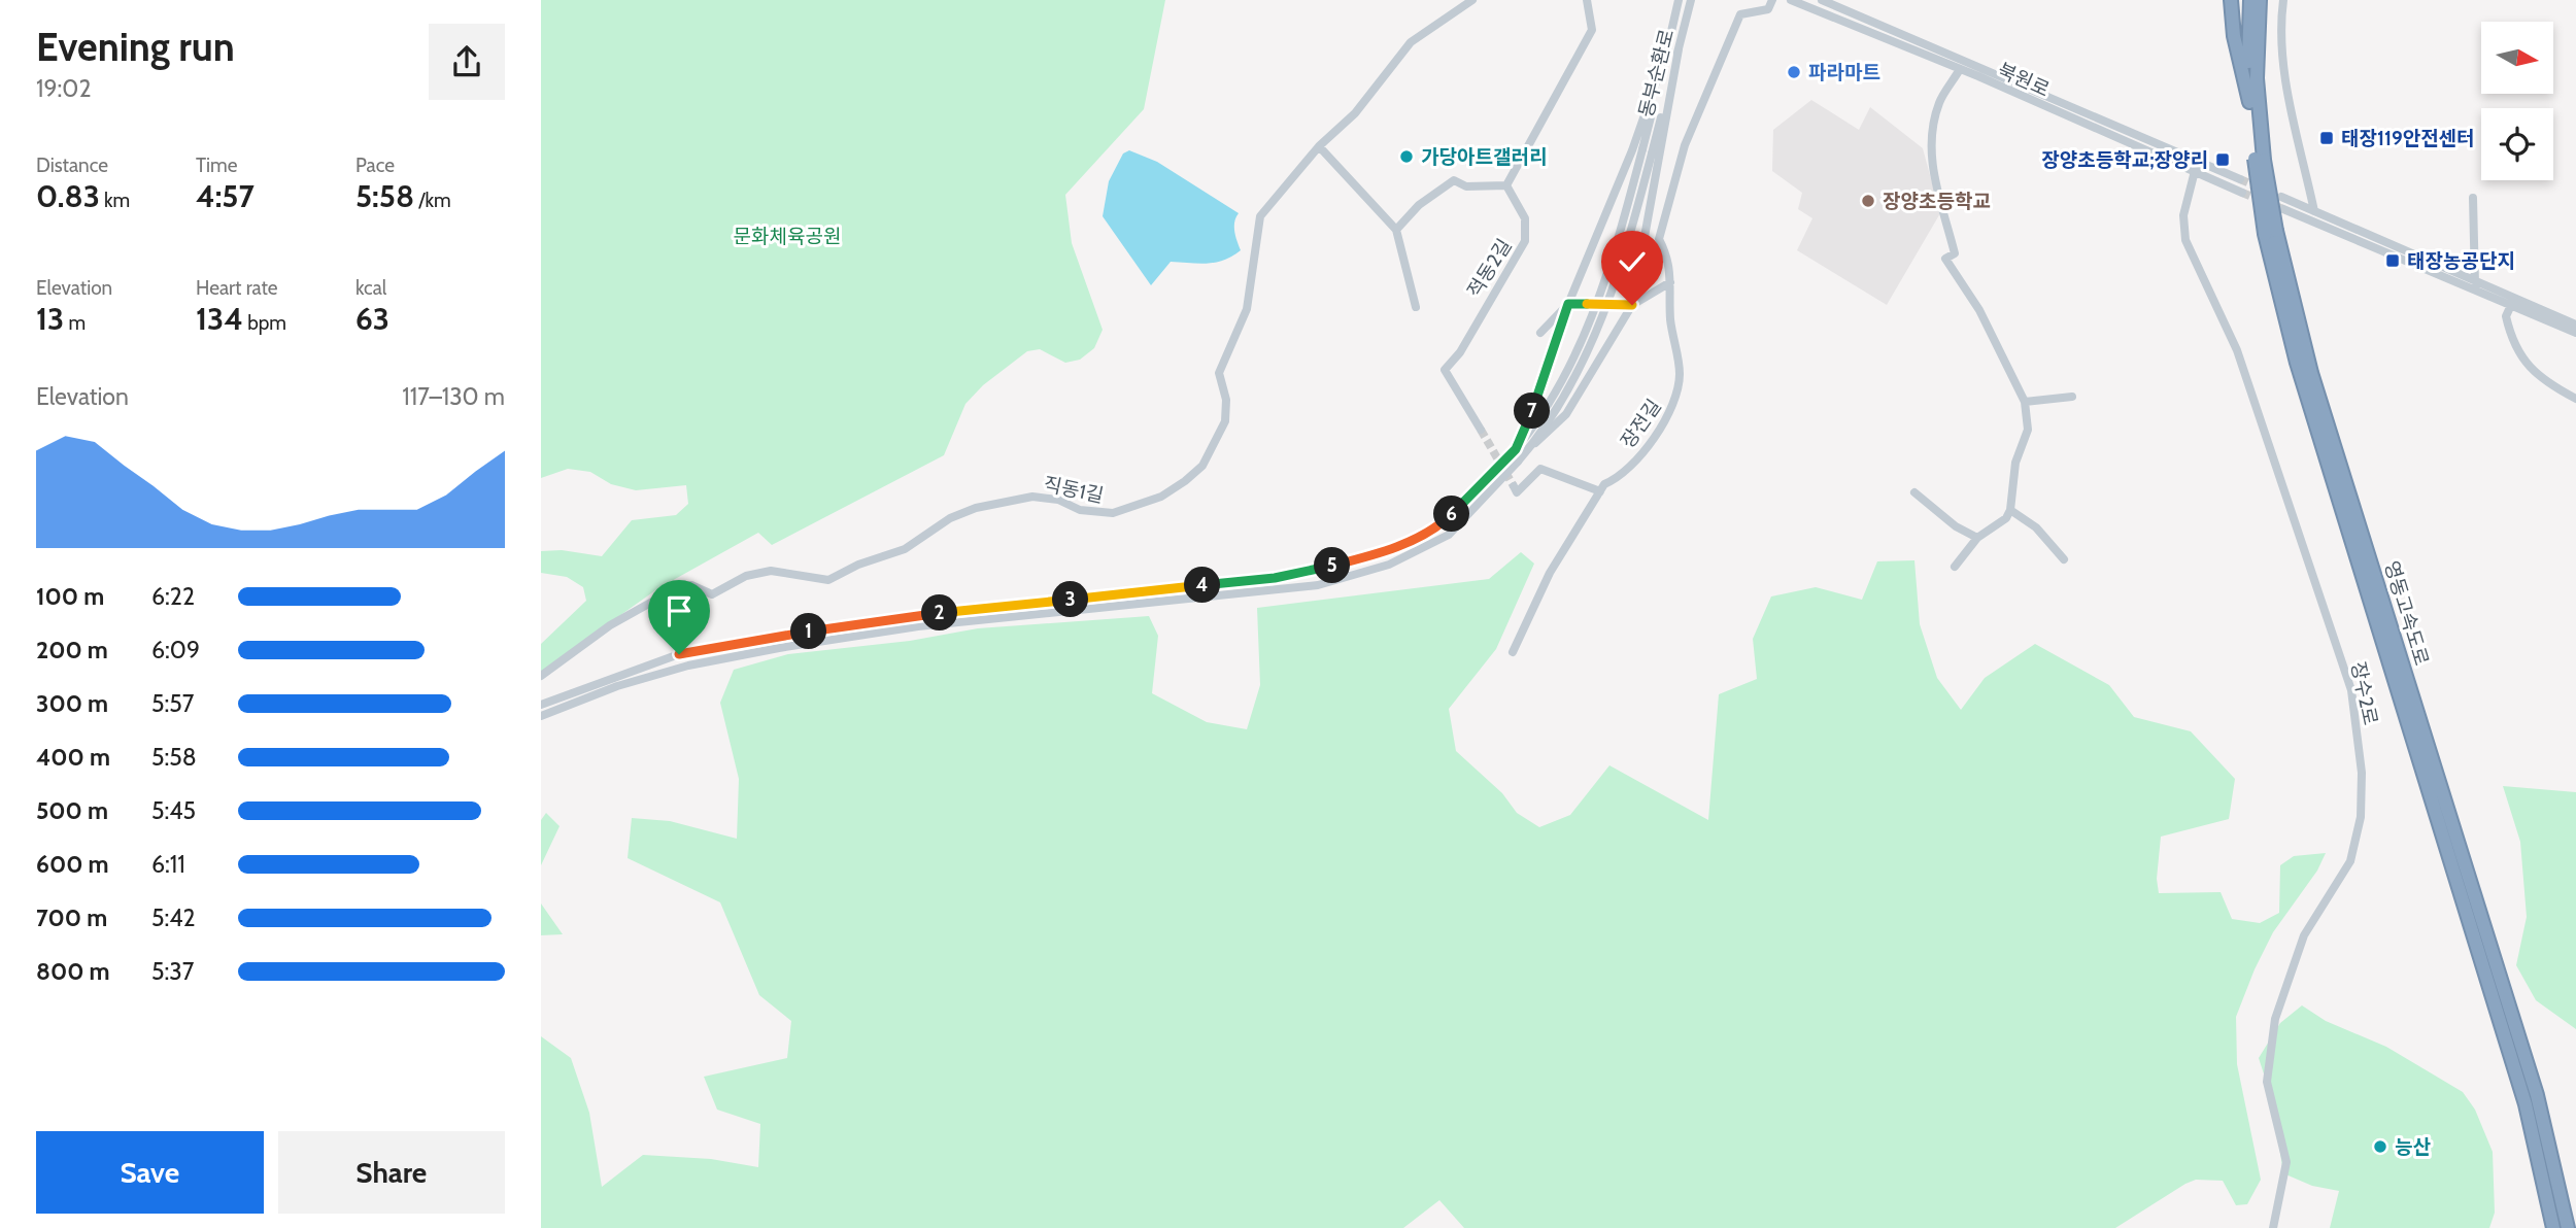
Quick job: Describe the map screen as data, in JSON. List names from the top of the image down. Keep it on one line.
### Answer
{"streets":{"highway":["영동고속도로"],"street":["동부순환로","북원로","적동2길","장전길","직동1길","장수2로"]},"crossings":[["북원로","장수2로"]],"parks":["문화체육공원"],"places":{"other":["파라마트","가당아트갤러리","장양초등학교","능산"],"transit":["태장119안전센터","장양초등학교;장양리","태장농공단지"]},"north":"right","page":{"heading":["Evening run","19:02"],"stats":[["Distance","0.83 km"],["Time","4:57"],["Pace","5:58 /km"],["Elevation","13 m"],["Heart rate","134 bpm"],["kcal","63"]],"chart":["Elevation","117–130 m"],"pins":["7","6","5","4","3","2","1"],"list":[{"name":"100 m","note":"6:22"},{"name":"200 m","note":"6:09"},{"name":"300 m","note":"5:57"},{"name":"400 m","note":"5:58"},{"name":"500 m","note":"5:45"},{"name":"600 m","note":"6:11"},{"name":"700 m","note":"5:42"},{"name":"800 m","note":"5:37"}],"buttons":["Save","Share"]}}
